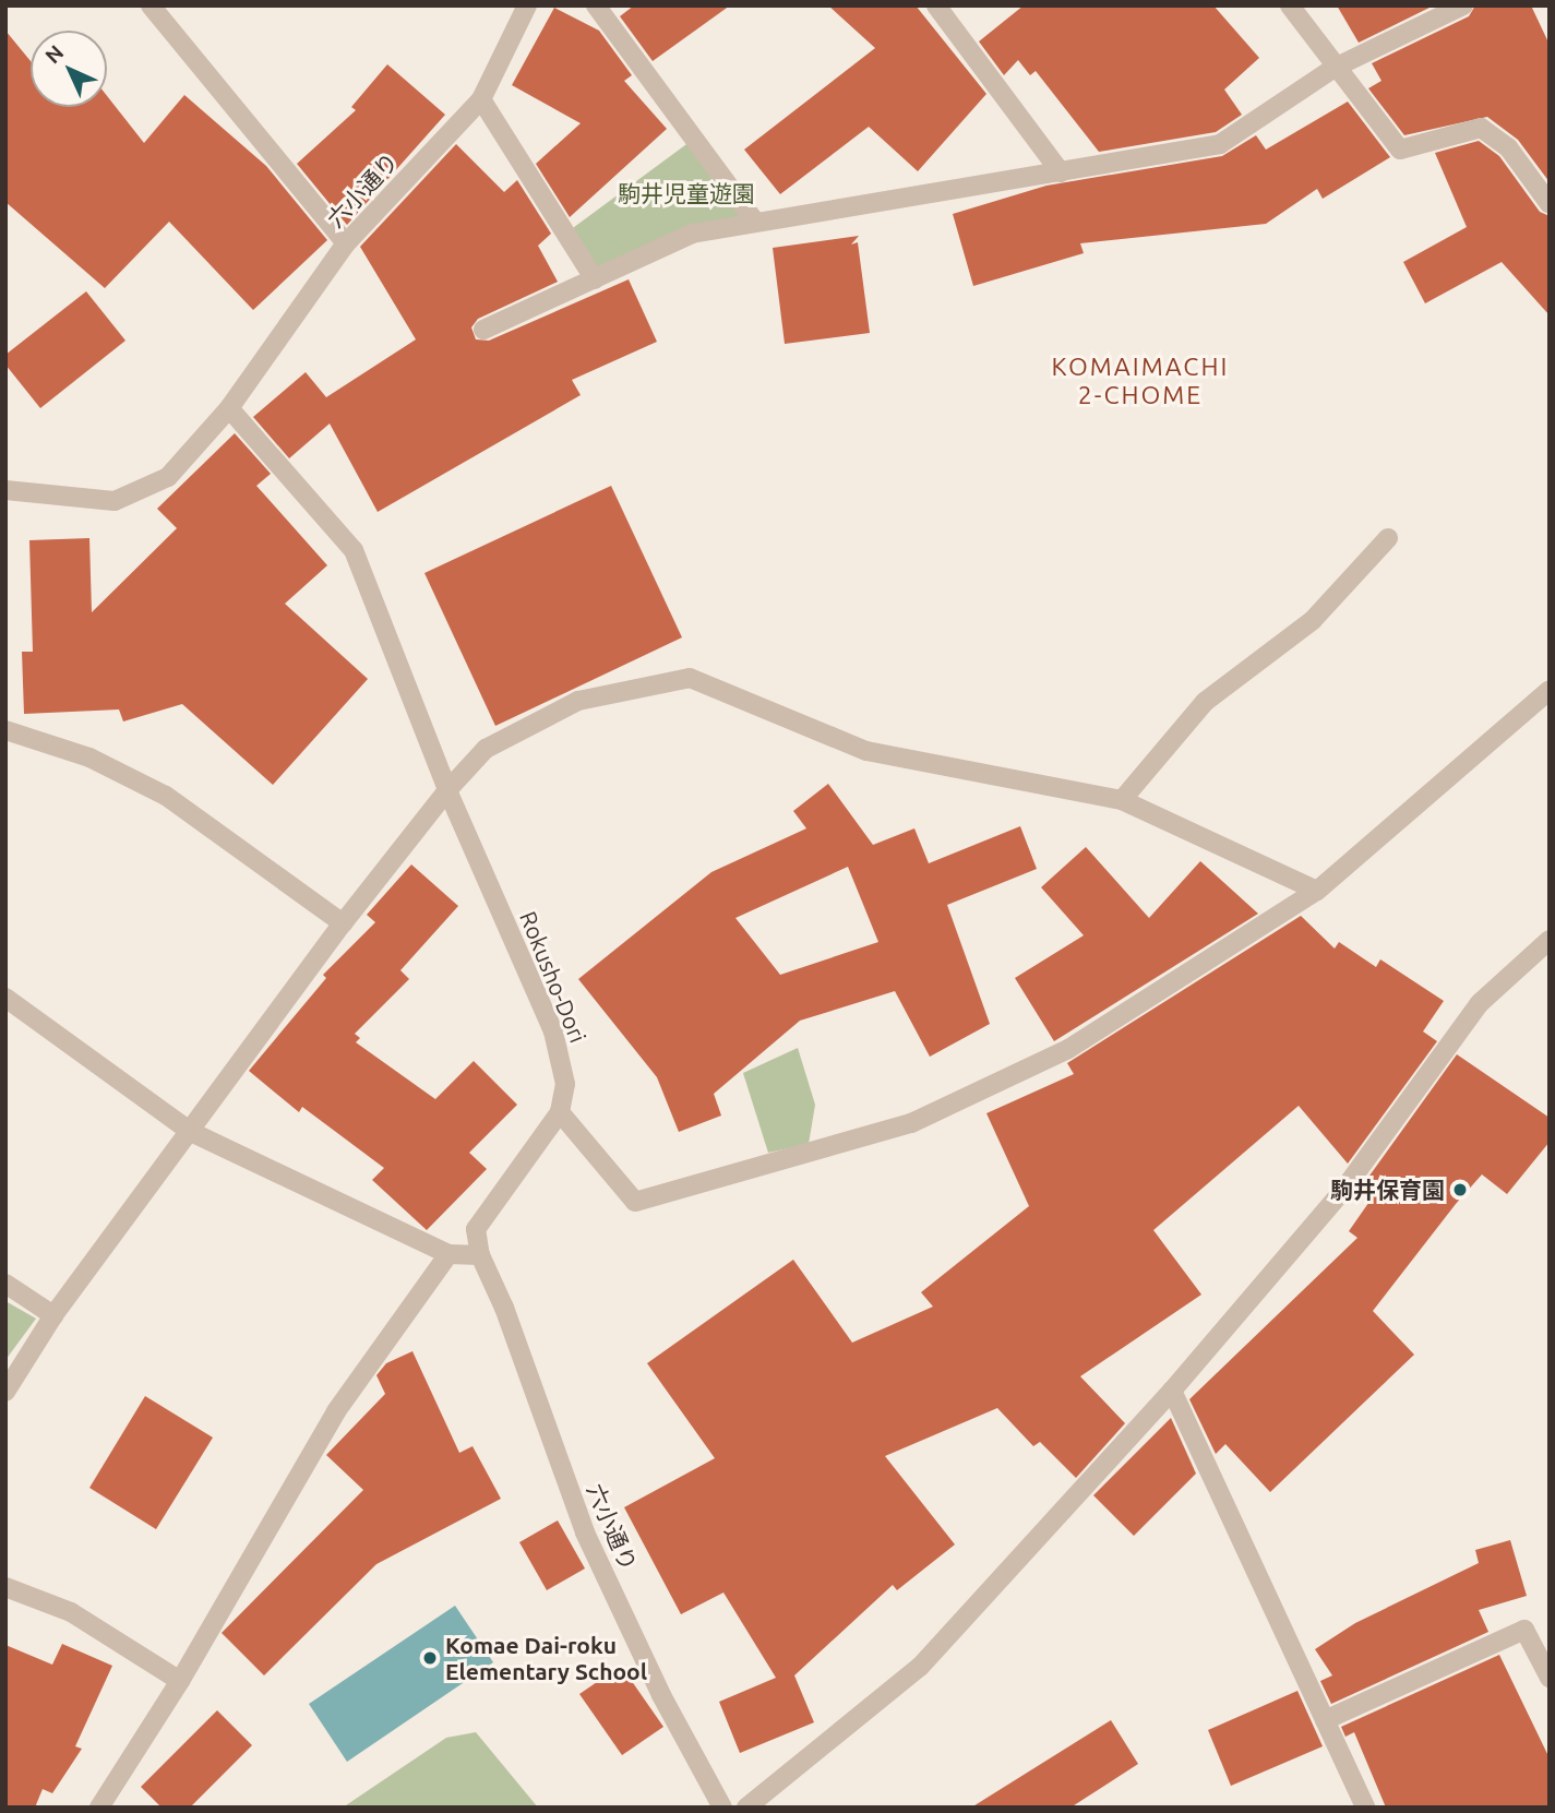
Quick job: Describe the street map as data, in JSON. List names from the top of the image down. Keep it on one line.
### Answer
{"streets":{"street":["六小通り","Rokusho-Dori"]},"crossings":[["六小通り","Rokusho-Dori"]],"districts":["KOMAIMACHI 2-CHOME"],"parks":["駒井児童遊園"],"places":["駒井保育園","Komae Dai-roku Elementary School"],"north":"top left"}
